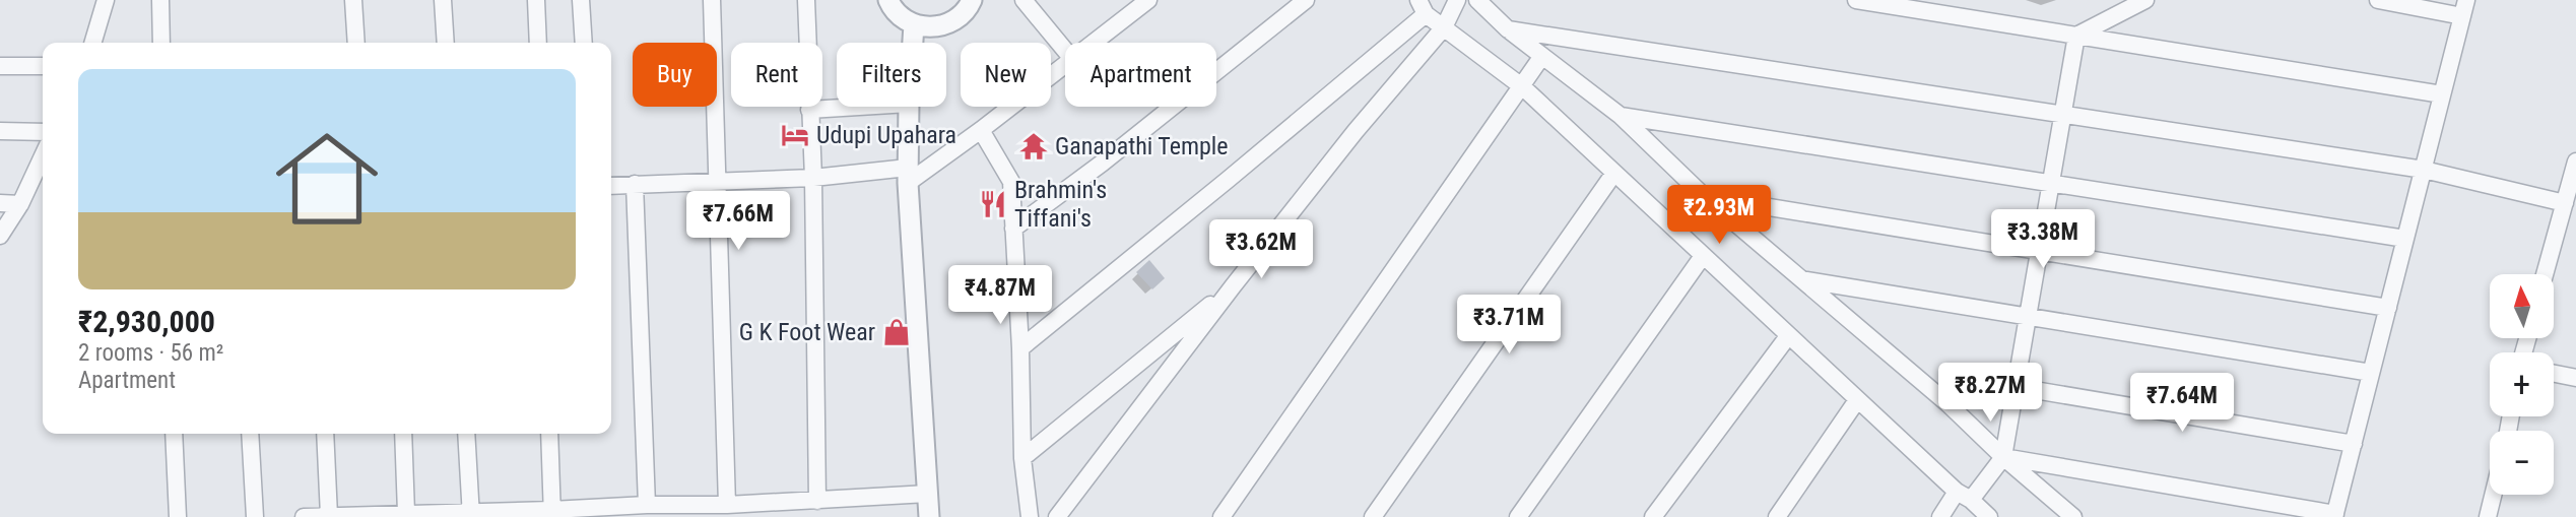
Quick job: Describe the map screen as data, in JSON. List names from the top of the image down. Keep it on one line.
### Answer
{"places":{"hotel":["Udupi Upahara"],"temple":["Ganapathi Temple"],"restaurant":["Brahmin's Tiffani's"],"shop":["G K Foot Wear"]},"north":"top","page":{"chip":["Buy","Rent","Filters","New","Apartment"],"list":[{"name":"₹2,930,000","note":"2 rooms · 56 m² · Apartment"}],"price":["₹2.93M","₹7.66M","₹3.38M","₹3.62M","₹4.87M","₹3.71M","₹8.27M","₹7.64M"],"map_buttons":["+","−"]}}
